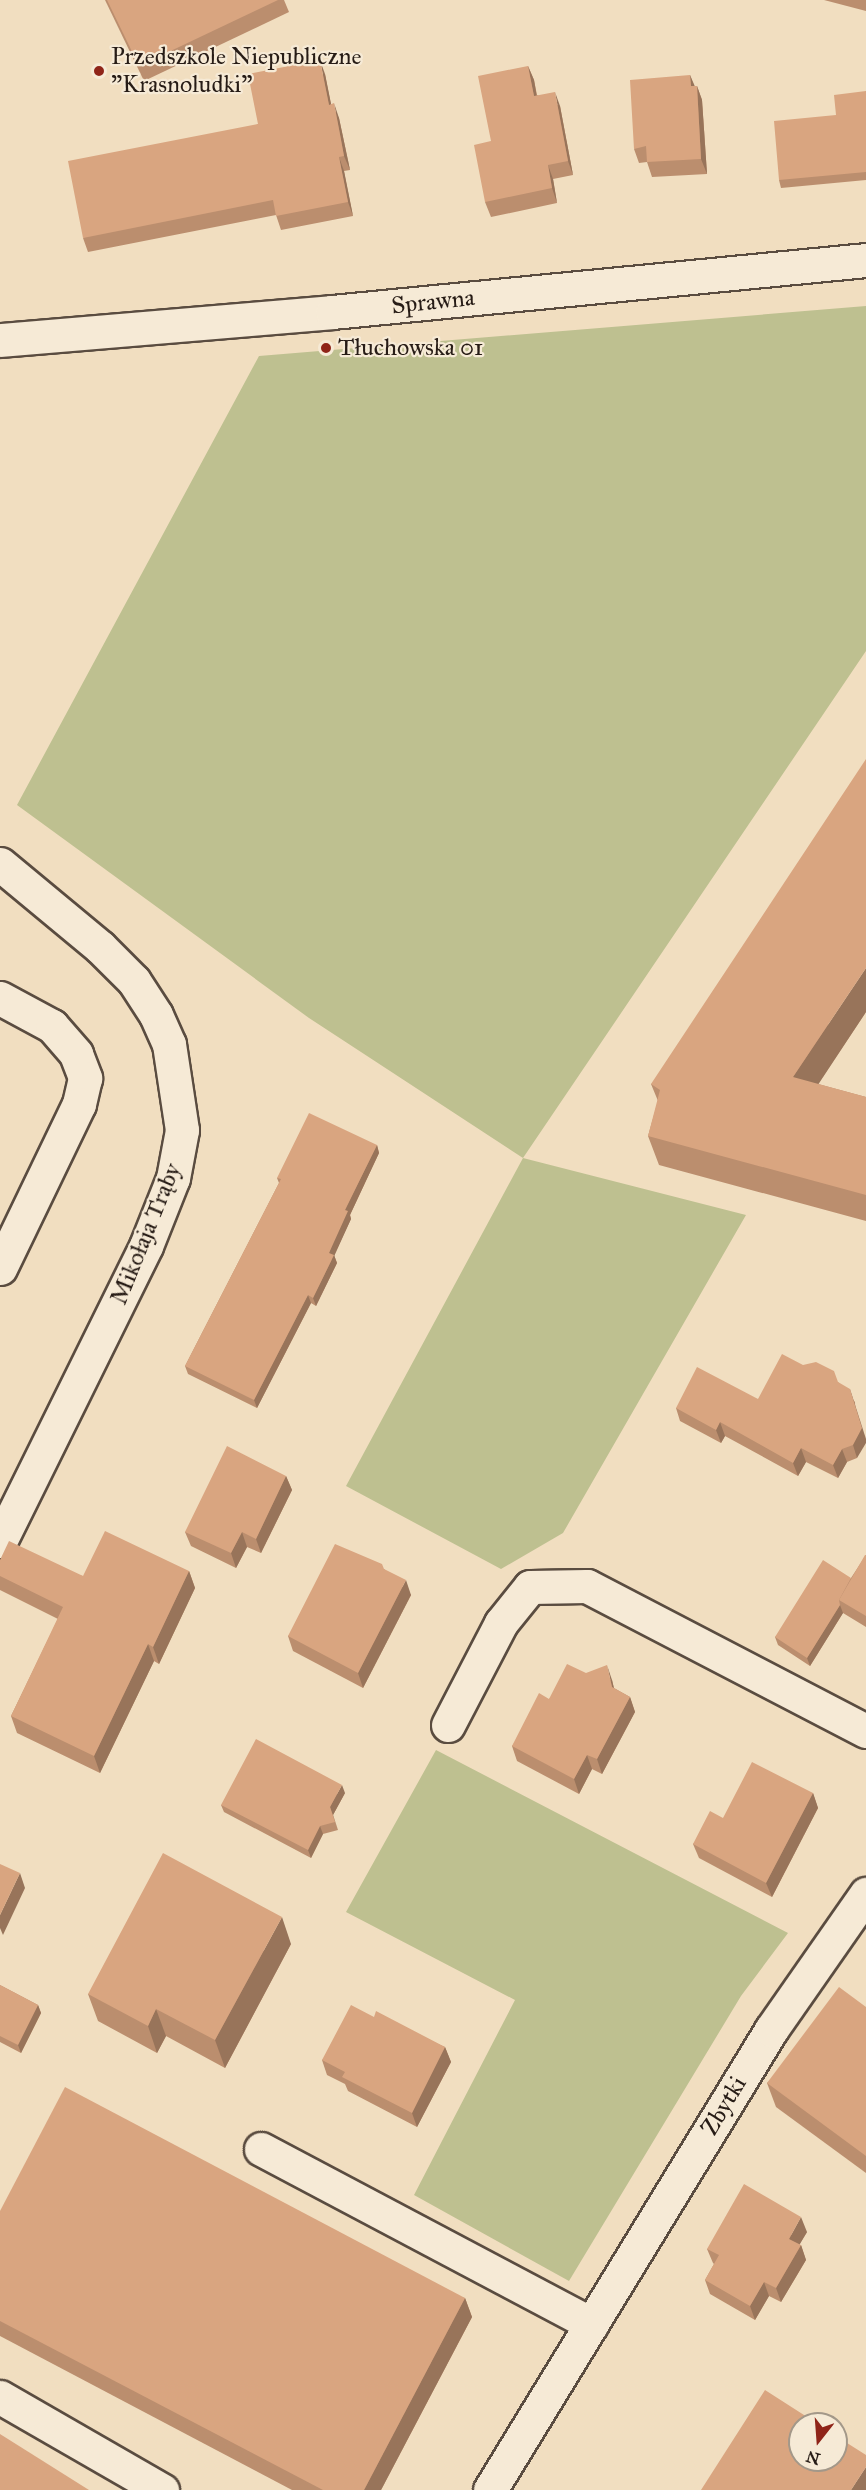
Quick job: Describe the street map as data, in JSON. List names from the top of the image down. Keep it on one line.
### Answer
{"streets":{"street":["Sprawna","Mikołaja Trąby","Zbytki"]},"places":["Przedszkole Niepubliczne \"Krasnoludki\"","Tłuchowska 01"],"north":"bottom"}
